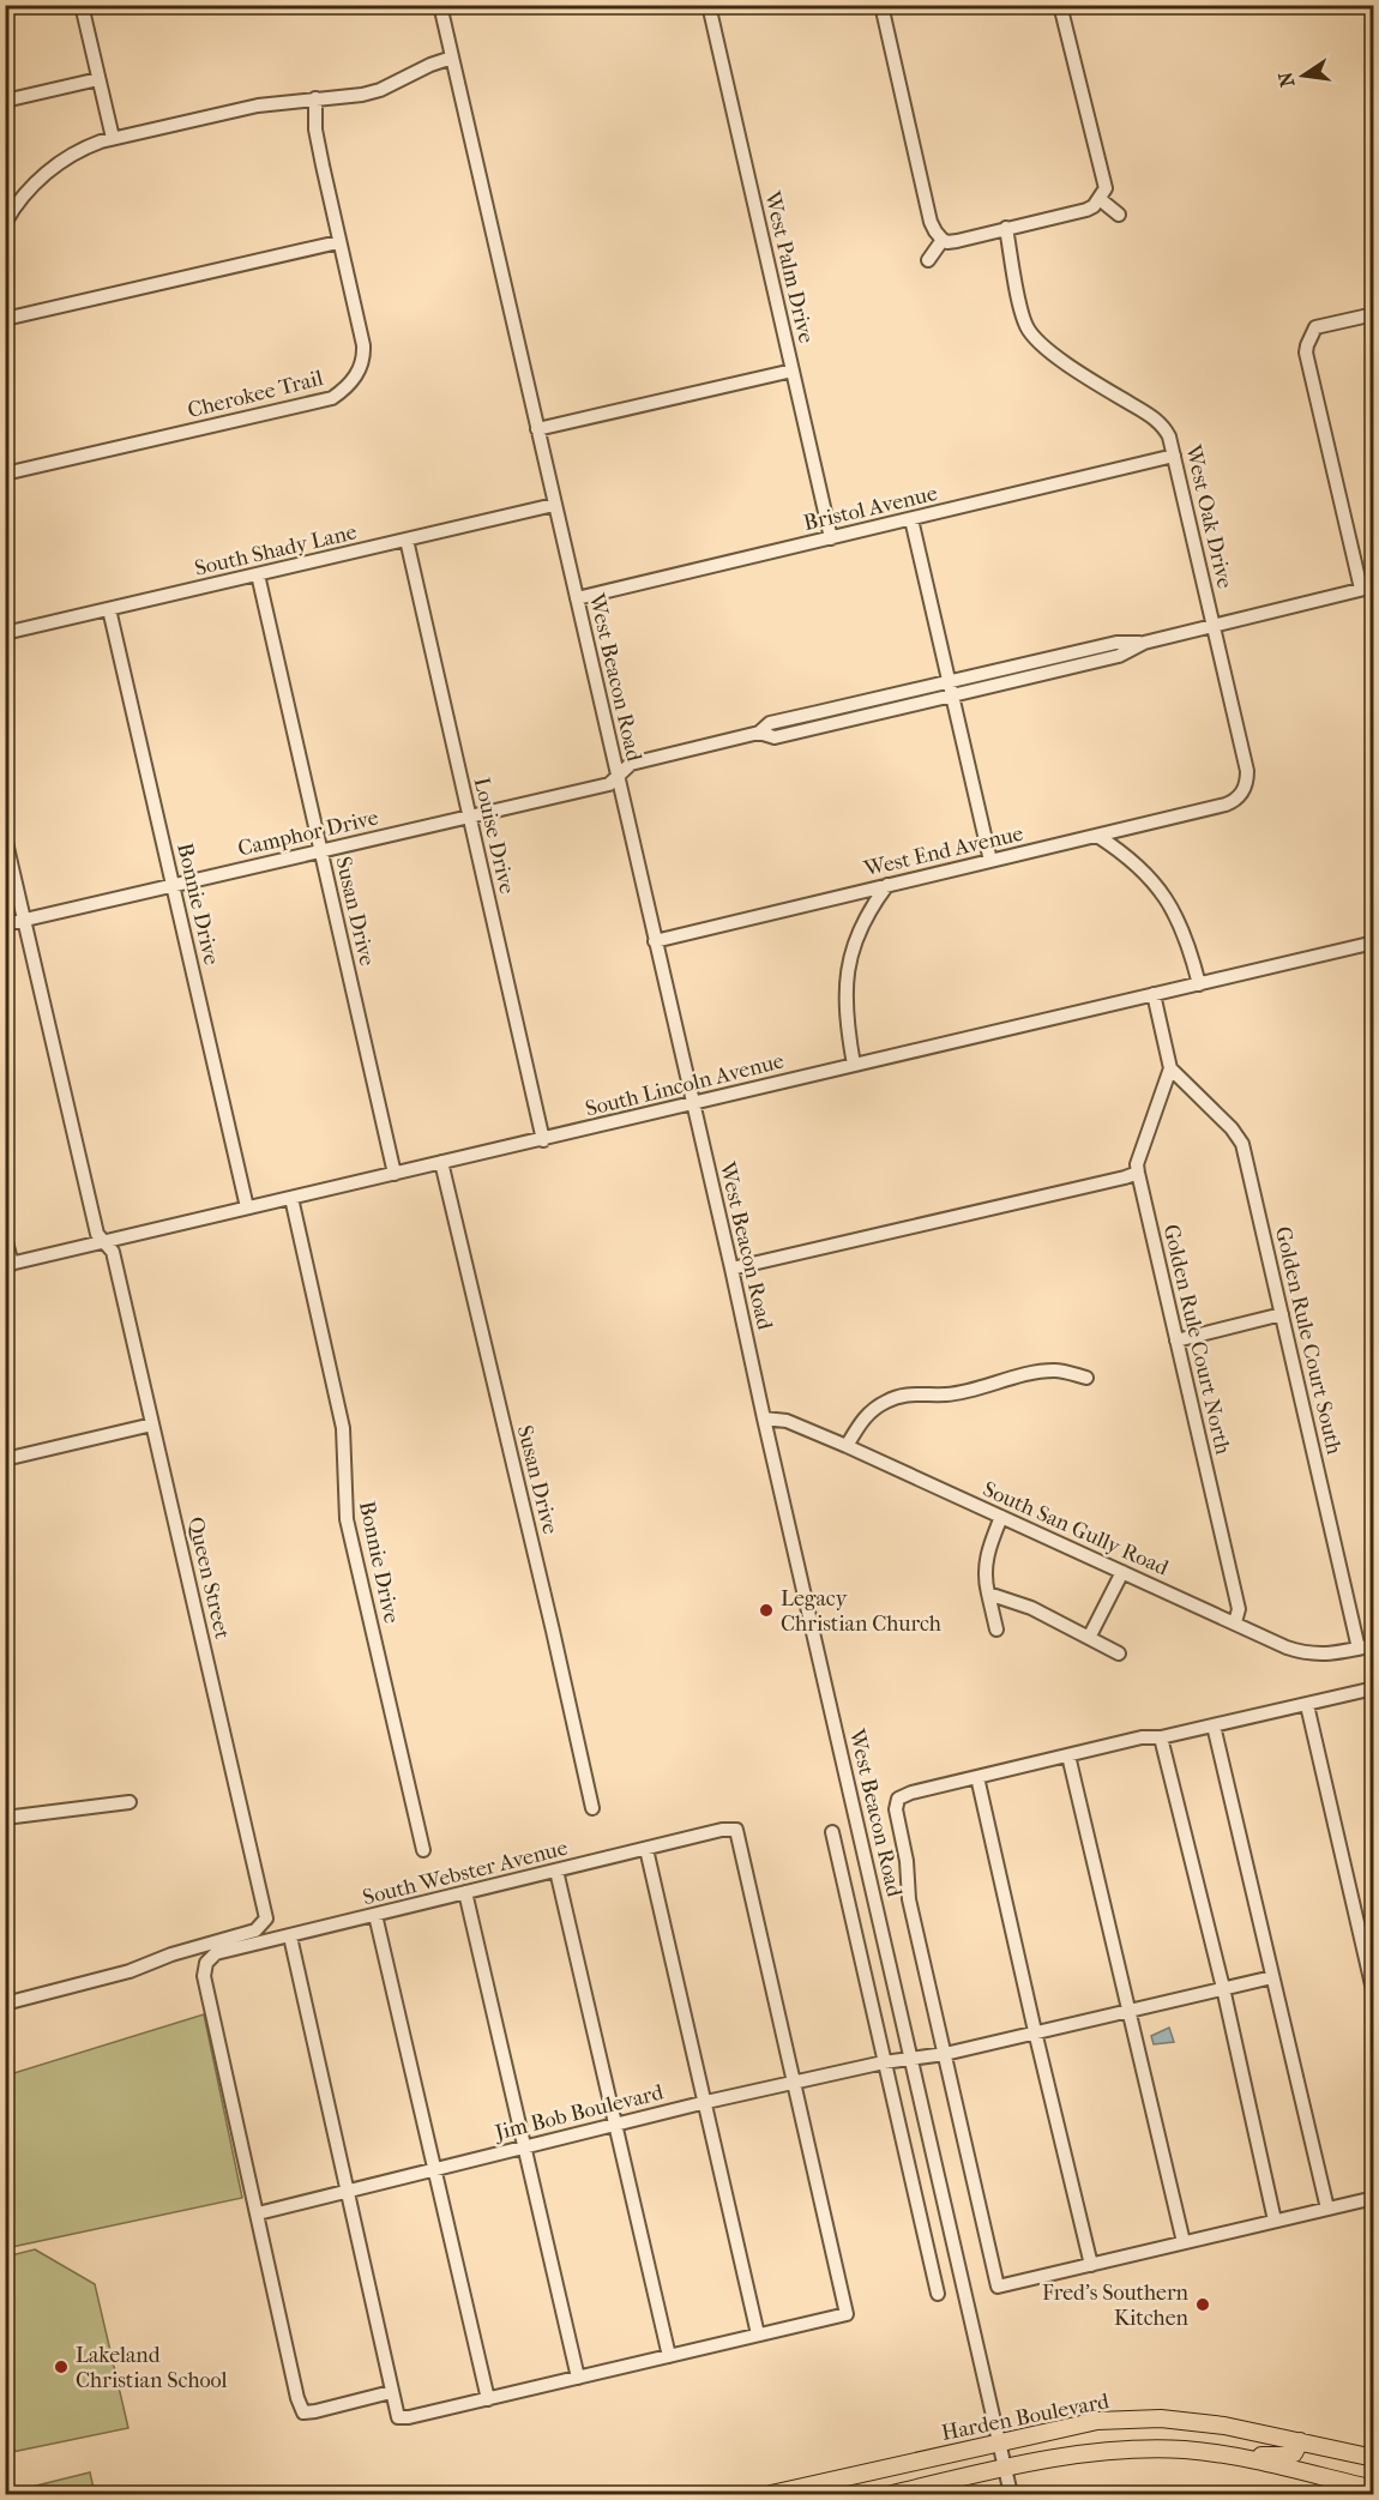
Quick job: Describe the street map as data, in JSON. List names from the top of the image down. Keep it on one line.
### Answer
{"streets":{"main road":["Harden Boulevard"],"street":["West Palm Drive","Cherokee Trail","Bristol Avenue","West Oak Drive","South Shady Lane","West Beacon Road","Camphor Drive","Louise Drive","West End Avenue","Bonnie Drive","Susan Drive","South Lincoln Avenue","Golden Rule Court North","Golden Rule Court South","South San Gully Road","Queen Street","South Webster Avenue","Jim Bob Boulevard"]},"crossings":[["West Palm Drive","Bristol Avenue"],["Bristol Avenue","West Oak Drive"],["Bristol Avenue","West Beacon Road"],["West Oak Drive","West End Avenue"],["South Shady Lane","West Beacon Road"],["South Shady Lane","Louise Drive"],["South Shady Lane","Bonnie Drive"],["South Shady Lane","Susan Drive"],["West Beacon Road","Camphor Drive"],["West Beacon Road","West End Avenue"],["West Beacon Road","South Lincoln Avenue"],["West Beacon Road","South San Gully Road"],["West Beacon Road","Jim Bob Boulevard"],["West Beacon Road","Harden Boulevard"],["Camphor Drive","Louise Drive"],["Camphor Drive","Bonnie Drive"],["Camphor Drive","Susan Drive"],["Camphor Drive","Queen Street"],["Louise Drive","South Lincoln Avenue"],["Bonnie Drive","South Lincoln Avenue"],["Susan Drive","South Lincoln Avenue"],["South Lincoln Avenue","Queen Street"],["Golden Rule Court North","Golden Rule Court South"],["Golden Rule Court North","South San Gully Road"],["Golden Rule Court South","South San Gully Road"],["South Webster Avenue","Jim Bob Boulevard"]],"places":["Legacy Christian Church","Fred's Southern Kitchen","Lakeland Christian School"],"north":"left"}
